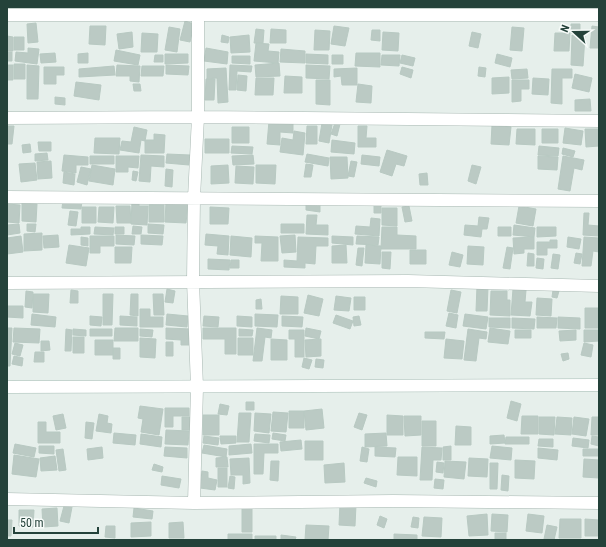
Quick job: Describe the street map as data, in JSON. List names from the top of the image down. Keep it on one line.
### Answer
{"scale_bar":"50 m","north":"left"}
